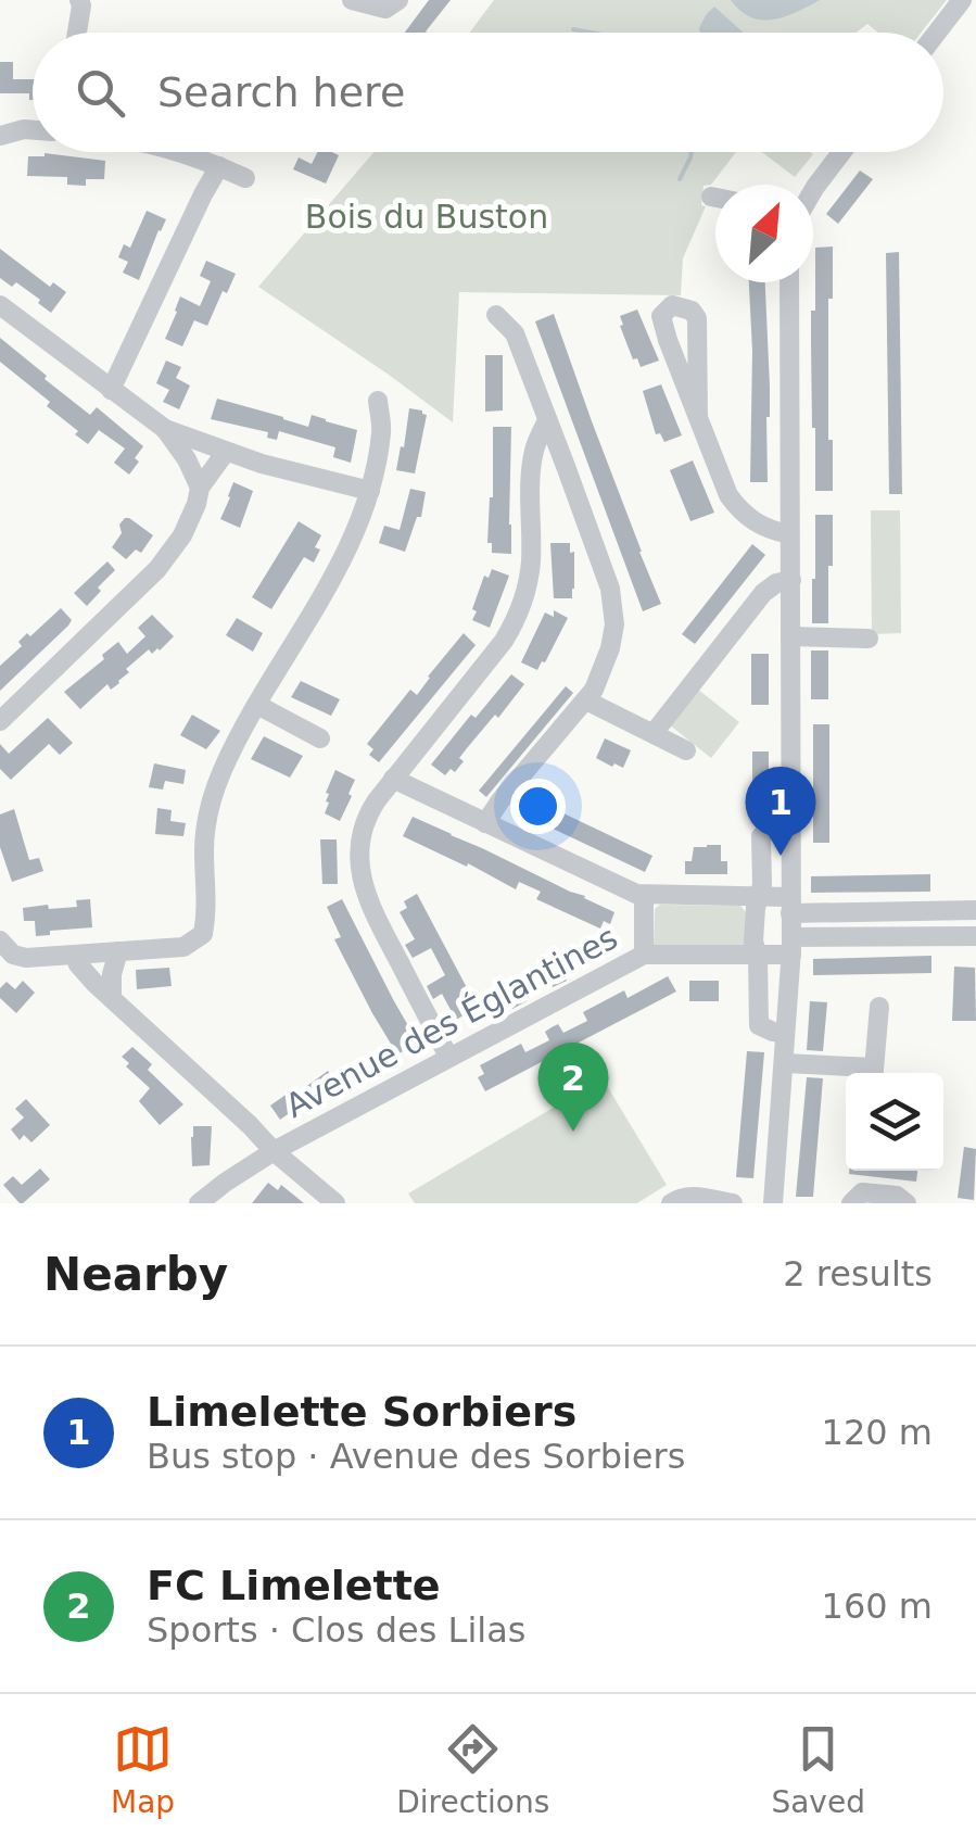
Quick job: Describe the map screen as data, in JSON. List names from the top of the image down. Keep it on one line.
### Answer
{"streets":{"street":["Avenue des Églantines"]},"parks":["Bois du Buston"],"north":"top right","page":{"search":"Search here","pins":["1","2"],"heading":["Nearby","2 results"],"list":[{"mark":"1","name":"Limelette Sorbiers","note":"Bus stop · Avenue des Sorbiers","value":"120 m"},{"mark":"2","name":"FC Limelette","note":"Sports · Clos des Lilas","value":"160 m"}],"nav":["Map","Directions","Saved"]}}
